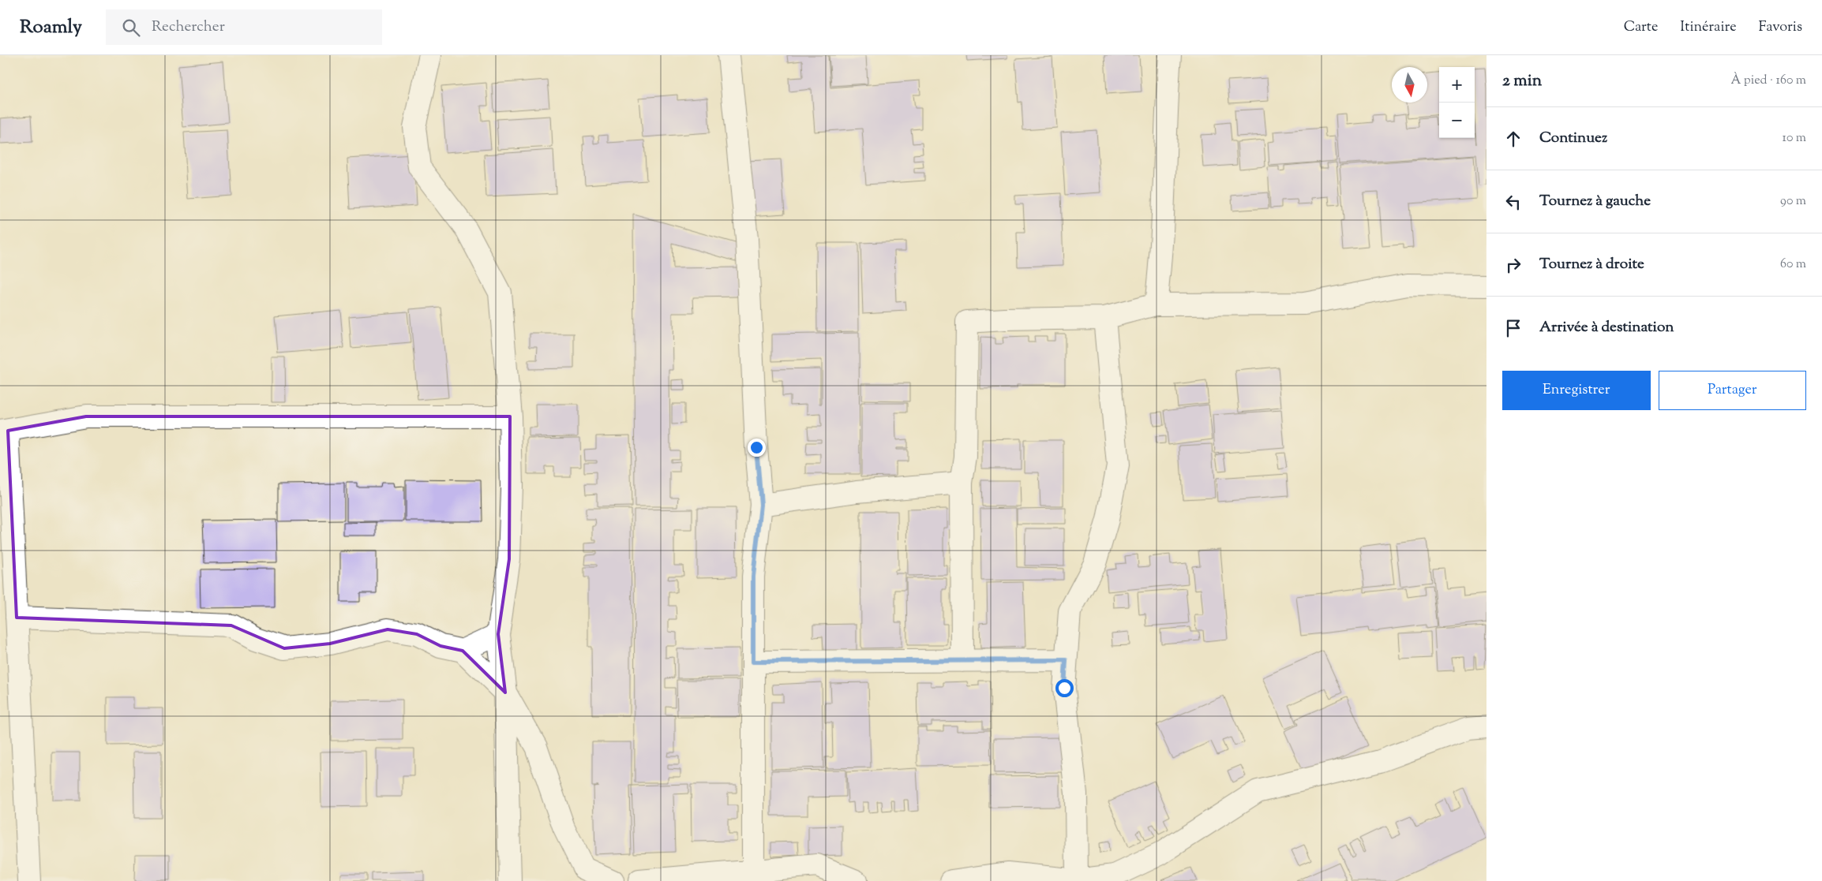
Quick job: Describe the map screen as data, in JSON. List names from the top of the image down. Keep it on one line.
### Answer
{"north":"bottom","page":{"header":"Roamly","search":"Rechercher","nav":["Carte","Itinéraire","Favoris"],"heading":["2 min","À pied · 160 m"],"map_buttons":["+","−"],"list":[["Continuez","10 m"],["Tournez à gauche","90 m"],["Tournez à droite","60 m"],"Arrivée à destination"],"buttons":["Enregistrer","Partager"]}}
